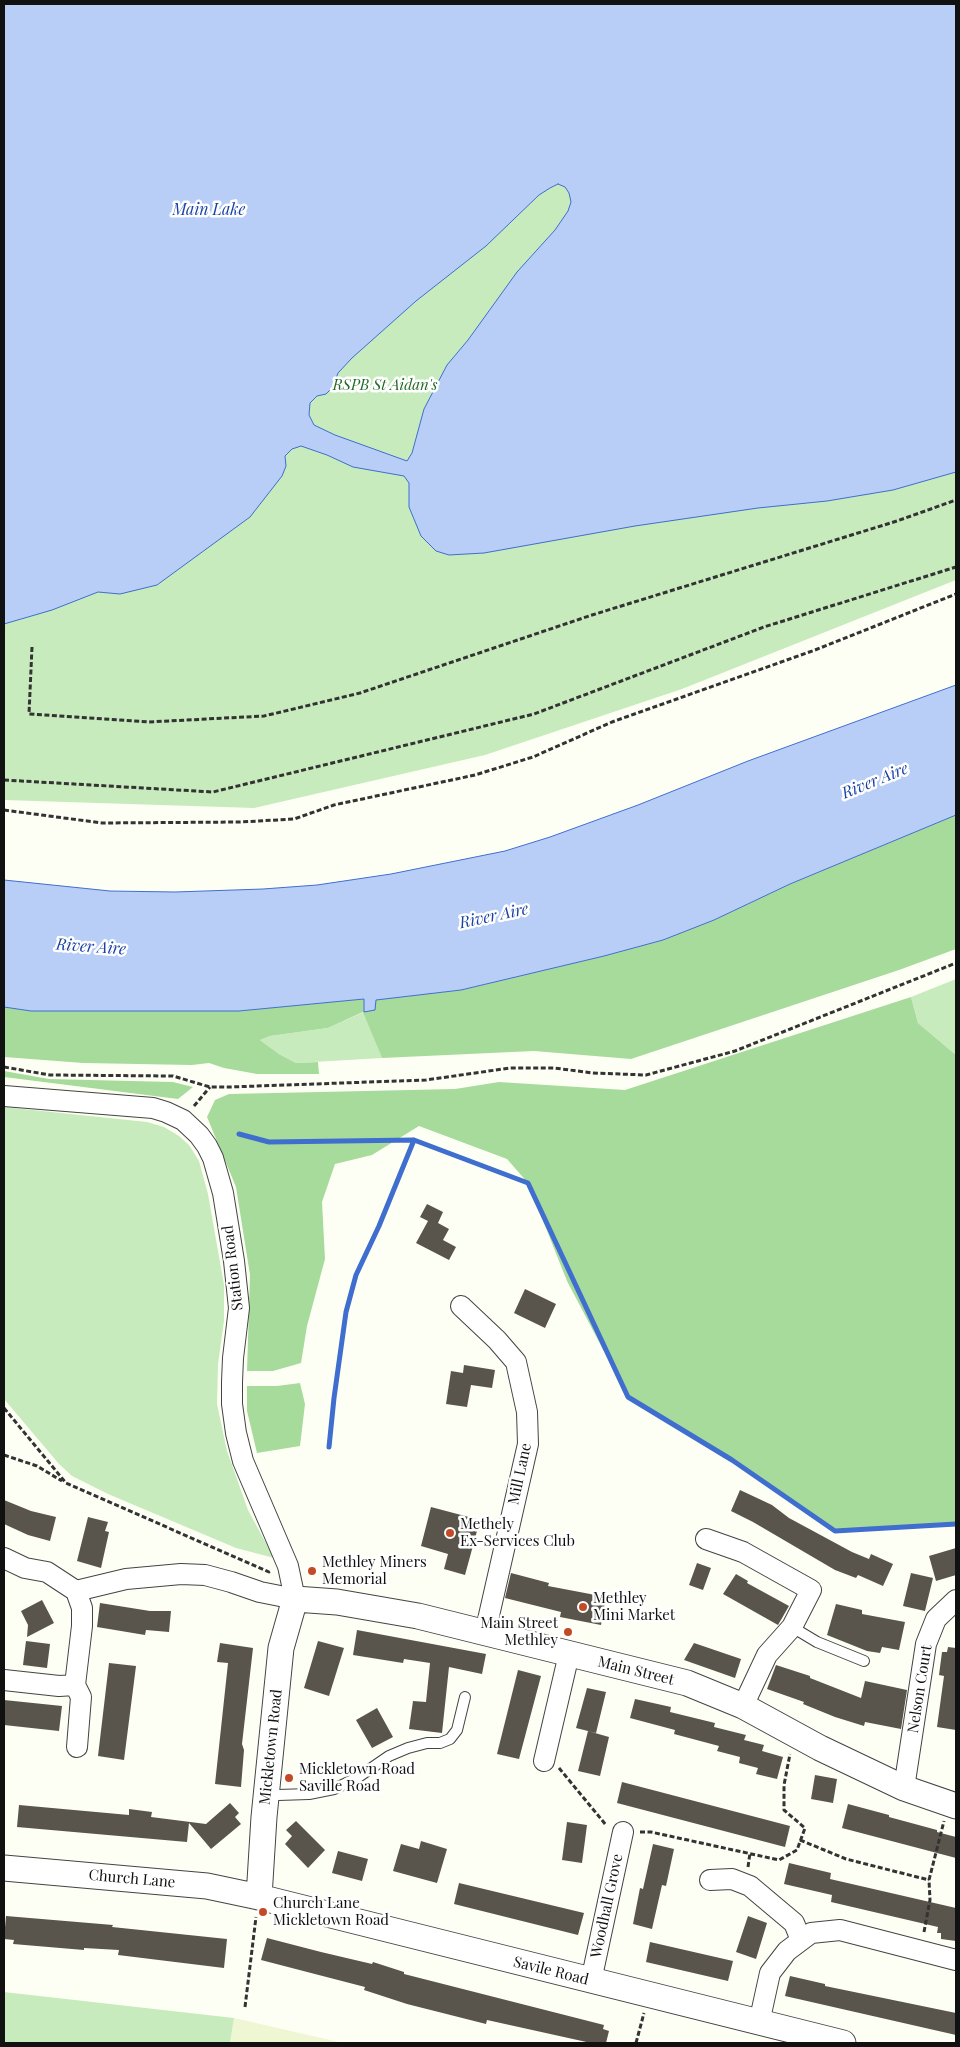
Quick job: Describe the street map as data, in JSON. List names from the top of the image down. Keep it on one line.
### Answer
{"streets":{"street":["Station Road","Mill Lane","Main Street","Nelson Court","Mickletown Road","Church Lane","Woodhall Grove","Savile Road"]},"crossings":[["Station Road","Main Street"],["Station Road","Mickletown Road"],["Mill Lane","Main Street"],["Main Street","Nelson Court"],["Main Street","Mickletown Road"],["Mickletown Road","Church Lane"],["Mickletown Road","Savile Road"],["Church Lane","Savile Road"],["Woodhall Grove","Savile Road"]],"water":["Main Lake","River Aire"],"parks":["RSPB St Aidan's"],"places":["Methely Ex-Services Club","Methley Miners Memorial","Methley Mini Market","Main Street Methley","Mickletown Road Saville Road","Church Lane Mickletown Road"]}
